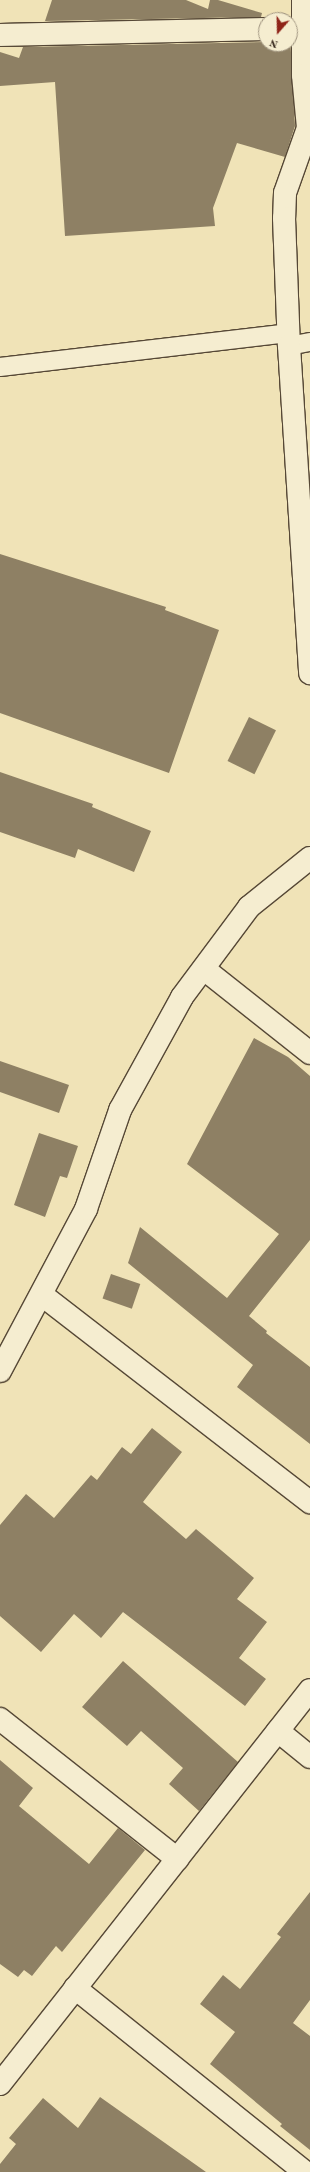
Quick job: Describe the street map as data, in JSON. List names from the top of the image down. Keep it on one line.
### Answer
{"north":"bottom"}
